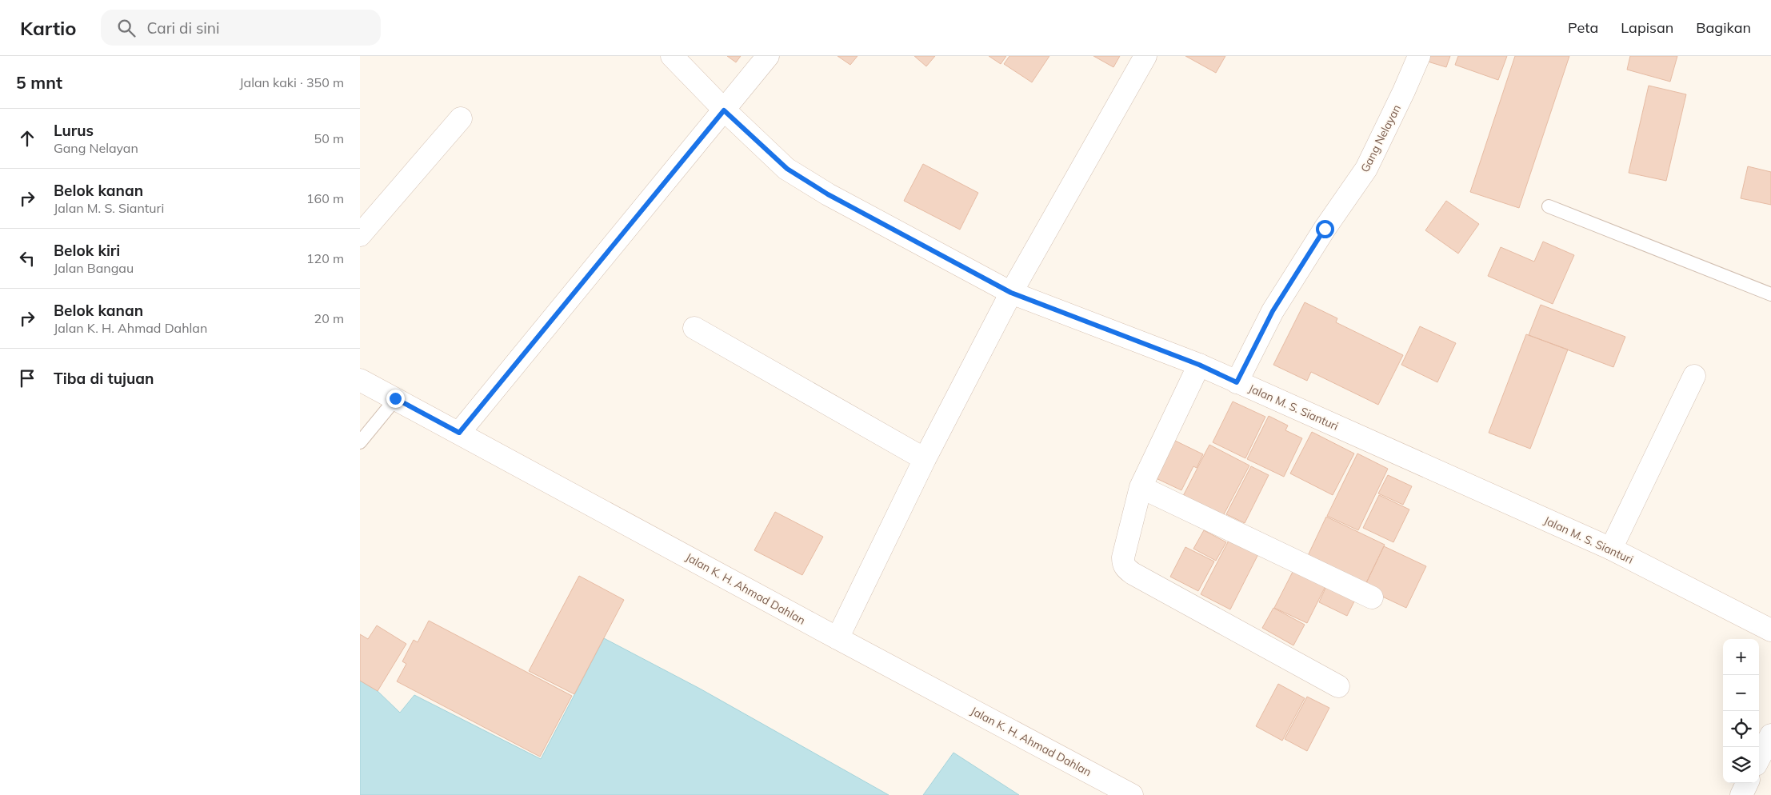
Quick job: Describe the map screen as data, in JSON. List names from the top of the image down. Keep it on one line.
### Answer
{"streets":{"street":["Gang Nelayan","Jalan M. S. Sianturi","Jalan K. H. Ahmad Dahlan"]},"crossings":[["Gang Nelayan","Jalan M. S. Sianturi"]],"page":{"header":"Kartio","search":"Cari di sini","nav":["Peta","Lapisan","Bagikan"],"heading":["5 mnt","Jalan kaki · 350 m"],"list":[["Lurus","Gang Nelayan","50 m"],["Belok kanan","Jalan M. S. Sianturi","160 m"],["Belok kiri","Jalan Bangau","120 m"],["Belok kanan","Jalan K. H. Ahmad Dahlan","20 m"],"Tiba di tujuan"],"map_buttons":["+","−"]}}
